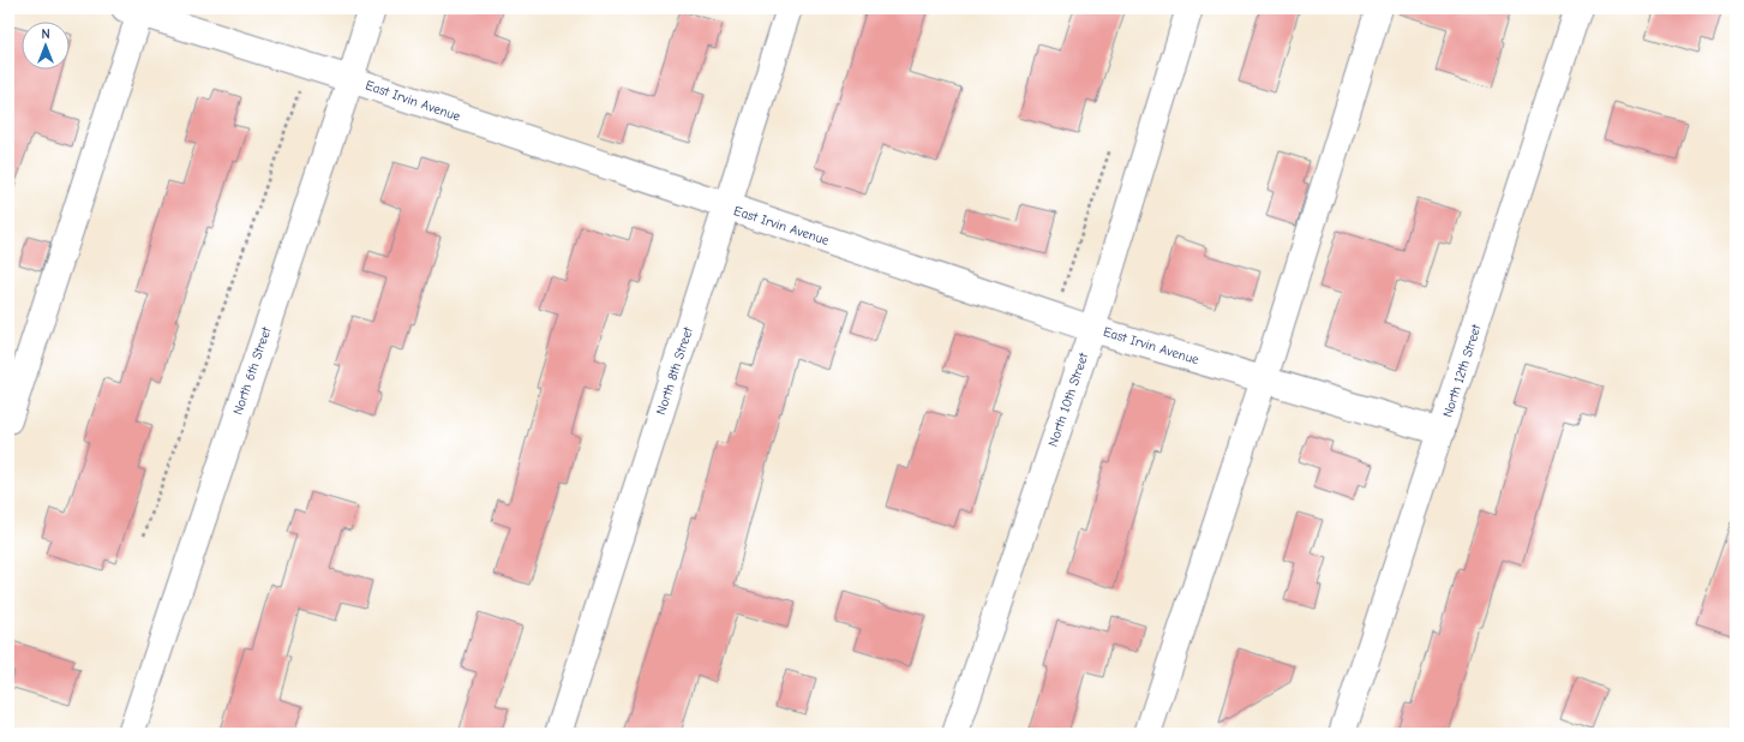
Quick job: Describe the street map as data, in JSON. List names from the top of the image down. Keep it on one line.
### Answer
{"streets":{"street":["East Irvin Avenue","North 6th Street","North 8th Street","North 12th Street","North 10th Street"]},"crossings":[["East Irvin Avenue","North 6th Street"],["East Irvin Avenue","North 8th Street"],["East Irvin Avenue","North 12th Street"],["East Irvin Avenue","North 10th Street"]],"north":"top"}
